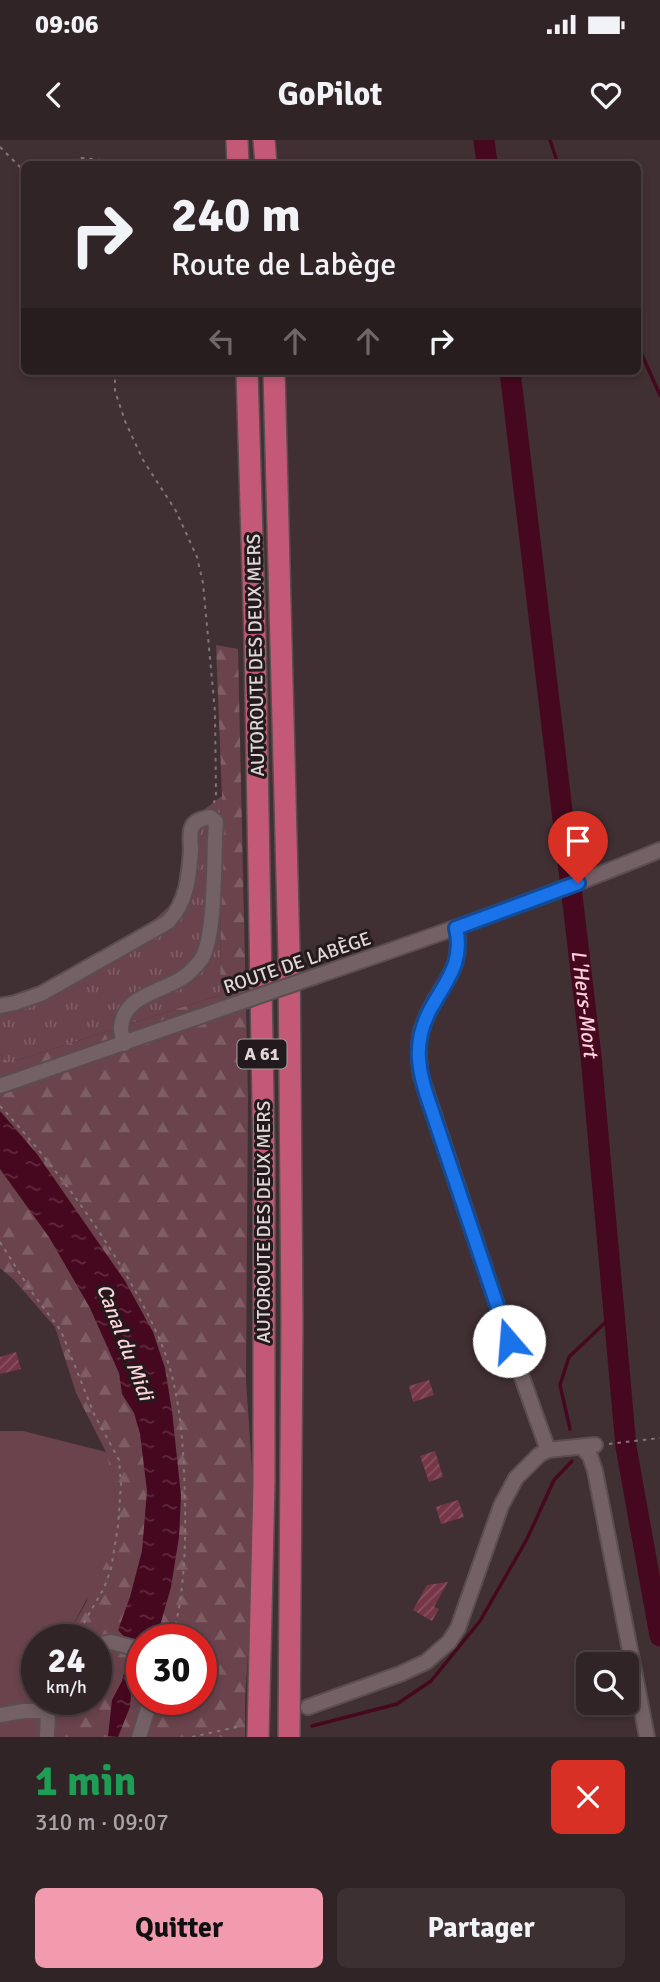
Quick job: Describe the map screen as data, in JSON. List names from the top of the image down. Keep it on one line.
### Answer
{"streets":{"highway":["AUTOROUTE DES DEUX MERS","A 61"],"street":["ROUTE DE LABÈGE"]},"water":["L'Hers-Mort","Canal du Midi"],"page":{"status":"09:06","header":"GoPilot","turn":["240 m","Route de Labège"],"speed":"24 km/h","limit":"30","heading":["1 min","310 m · 09:07"],"buttons":["Quitter","Partager"]}}
